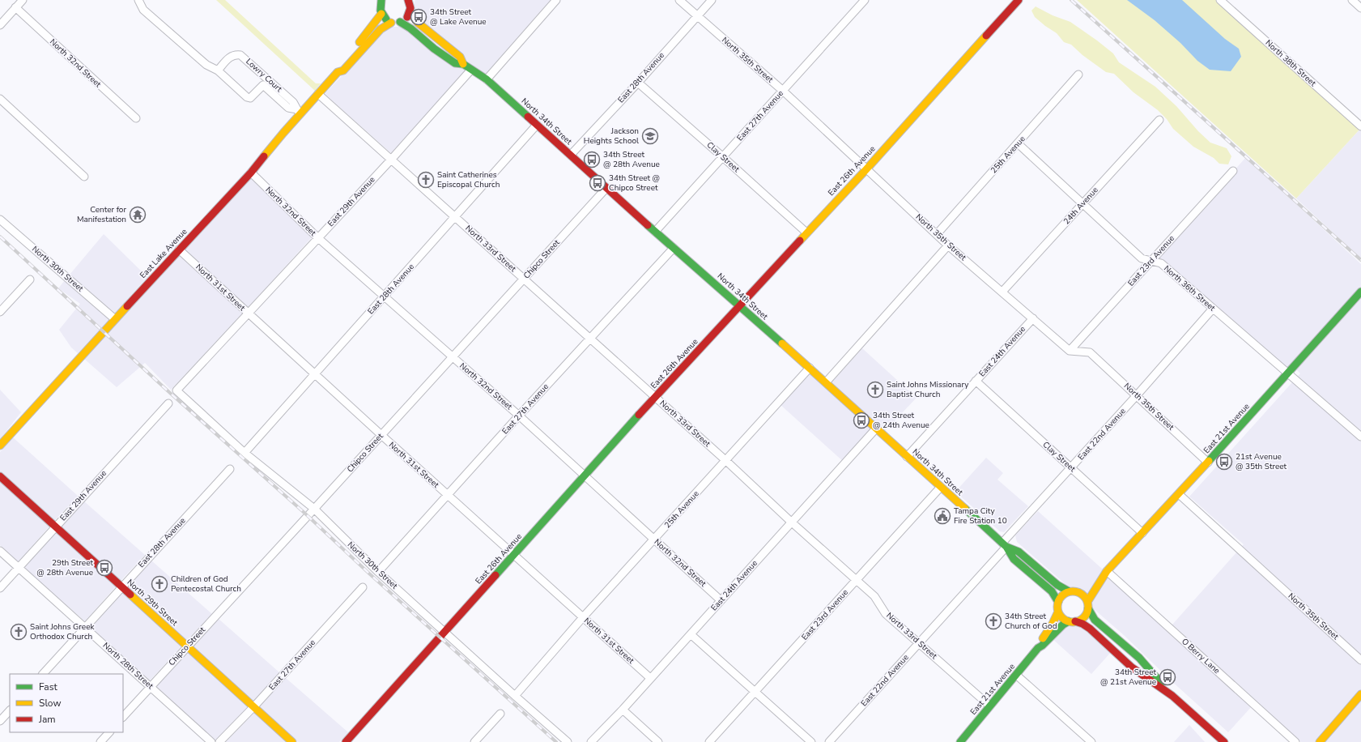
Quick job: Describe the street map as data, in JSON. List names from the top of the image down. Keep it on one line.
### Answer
{"streets":{"street":["North 35th Street","North 32nd Street","North 38th Street","Lowry Court","East 28th Avenue","East 27th Avenue","North 34th Street","25th Avenue","Clay Street","East 26th Avenue","East 29th Avenue","24th Avenue","North 33rd Street","East Lake Avenue","Chipco Street","East 23rd Avenue","North 30th Street","North 31st Street","North 36th Street","East 24th Avenue","East 21st Avenue","East 22nd Avenue","North 29th Street","O Berry Lane","North 28th Street"]},"crossings":[["North 35th Street","East 28th Avenue"],["North 35th Street","East 27th Avenue"],["North 35th Street","25th Avenue"],["North 35th Street","East 26th Avenue"],["North 35th Street","24th Avenue"],["North 35th Street","East 23rd Avenue"],["North 35th Street","East 24th Avenue"],["North 35th Street","East 21st Avenue"],["North 35th Street","East 22nd Avenue"],["North 32nd Street","East 28th Avenue"],["North 32nd Street","East 27th Avenue"],["North 32nd Street","25th Avenue"],["North 32nd Street","East 26th Avenue"],["North 32nd Street","East 29th Avenue"],["North 32nd Street","East Lake Avenue"],["North 32nd Street","Chipco Street"],["North 32nd Street","East 24th Avenue"],["Lowry Court","East Lake Avenue"],["East 28th Avenue","North 34th Street"],["East 28th Avenue","Clay Street"],["East 28th Avenue","North 33rd Street"],["East 28th Avenue","North 30th Street"],["East 28th Avenue","North 31st Street"],["East 28th Avenue","North 29th Street"],["East 28th Avenue","North 28th Street"],["East 27th Avenue","North 34th Street"],["East 27th Avenue","Clay Street"],["East 27th Avenue","North 33rd Street"],["East 27th Avenue","North 30th Street"],["East 27th Avenue","North 31st Street"],["East 27th Avenue","North 29th Street"],["North 34th Street","25th Avenue"],["North 34th Street","East 26th Avenue"],["North 34th Street","East 29th Avenue"],["North 34th Street","Chipco Street"],["North 34th Street","East 23rd Avenue"],["North 34th Street","East 24th Avenue"],["North 34th Street","East 21st Avenue"],["North 34th Street","East 22nd Avenue"],["25th Avenue","North 33rd Street"],["25th Avenue","North 30th Street"],["25th Avenue","North 31st Street"],["25th Avenue","North 36th Street"],["Clay Street","East 26th Avenue"],["Clay Street","East 24th Avenue"],["Clay Street","East 21st Avenue"],["Clay Street","East 22nd Avenue"],["East 26th Avenue","North 33rd Street"],["East 26th Avenue","North 30th Street"],["East 26th Avenue","North 31st Street"],["East 29th Avenue","North 33rd Street"],["East 29th Avenue","North 30th Street"],["East 29th Avenue","North 31st Street"],["East 29th Avenue","North 29th Street"],["East 29th Avenue","North 28th Street"],["24th Avenue","North 36th Street"],["North 33rd Street","East Lake Avenue"],["North 33rd Street","Chipco Street"],["North 33rd Street","East 23rd Avenue"],["North 33rd Street","East 24th Avenue"],["North 33rd Street","East 21st Avenue"],["North 33rd Street","East 22nd Avenue"],["East Lake Avenue","North 30th Street"],["East Lake Avenue","North 31st Street"],["Chipco Street","North 30th Street"],["Chipco Street","North 31st Street"],["Chipco Street","North 29th Street"],["Chipco Street","North 28th Street"],["East 23rd Avenue","North 36th Street"],["North 31st Street","East 24th Avenue"],["North 36th Street","East 21st Avenue"],["North 36th Street","East 22nd Avenue"],["East 21st Avenue","O Berry Lane"]],"places":{"bus stop":["34th Street @ Lake Avenue","34th Street @ 28th Avenue","34th Street @ Chipco Street","34th Street @ 24th Avenue","21st Avenue @ 35th Street","29th Street @ 28th Avenue","34th Street @ 21st Avenue"],"school or university":["Jackson Heights School"],"church":["Saint Catherines Episcopal Church","Saint Johns Missionary Baptist Church","Children of God Pentecostal Church","34th Street Church of God","Saint Johns Greek Orthodox Church"],"temple":["Center for Manifestation"],"public building":["Tampa City Fire Station 10"]},"legend":["Fast","Slow","Jam"]}
